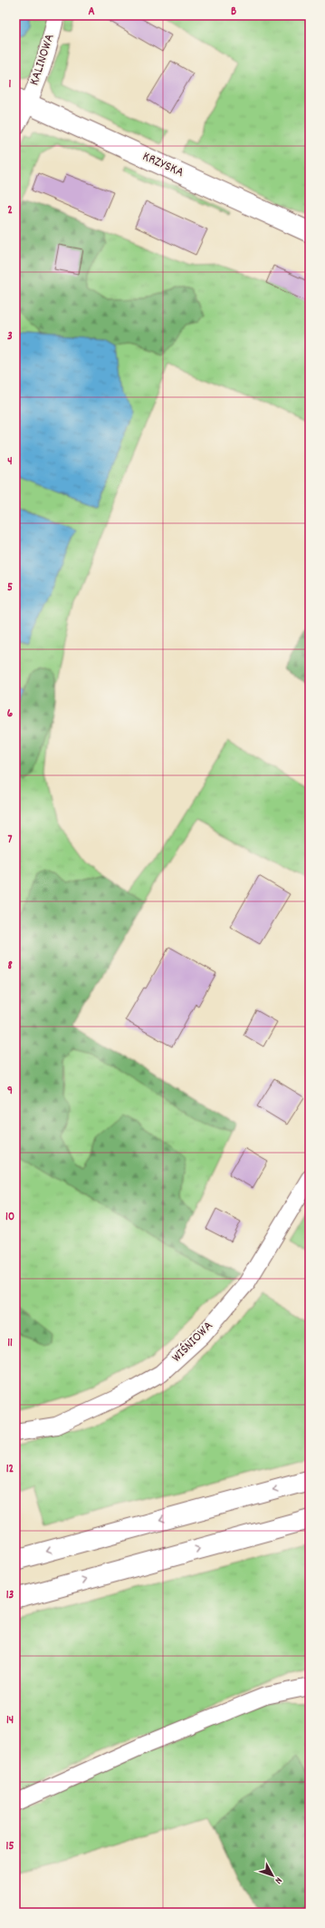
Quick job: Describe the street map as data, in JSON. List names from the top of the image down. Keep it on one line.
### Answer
{"streets":{"main road":["KRZYSKA"],"street":["KALINOWA","WIŚNIOWA"]},"crossings":[["KALINOWA","KRZYSKA"]],"north":"bottom right","grid":{"columns":["A","B"],"rows":["1","2","3","4","5","6","7","8","9","10","11","12","13","14","15"]}}
